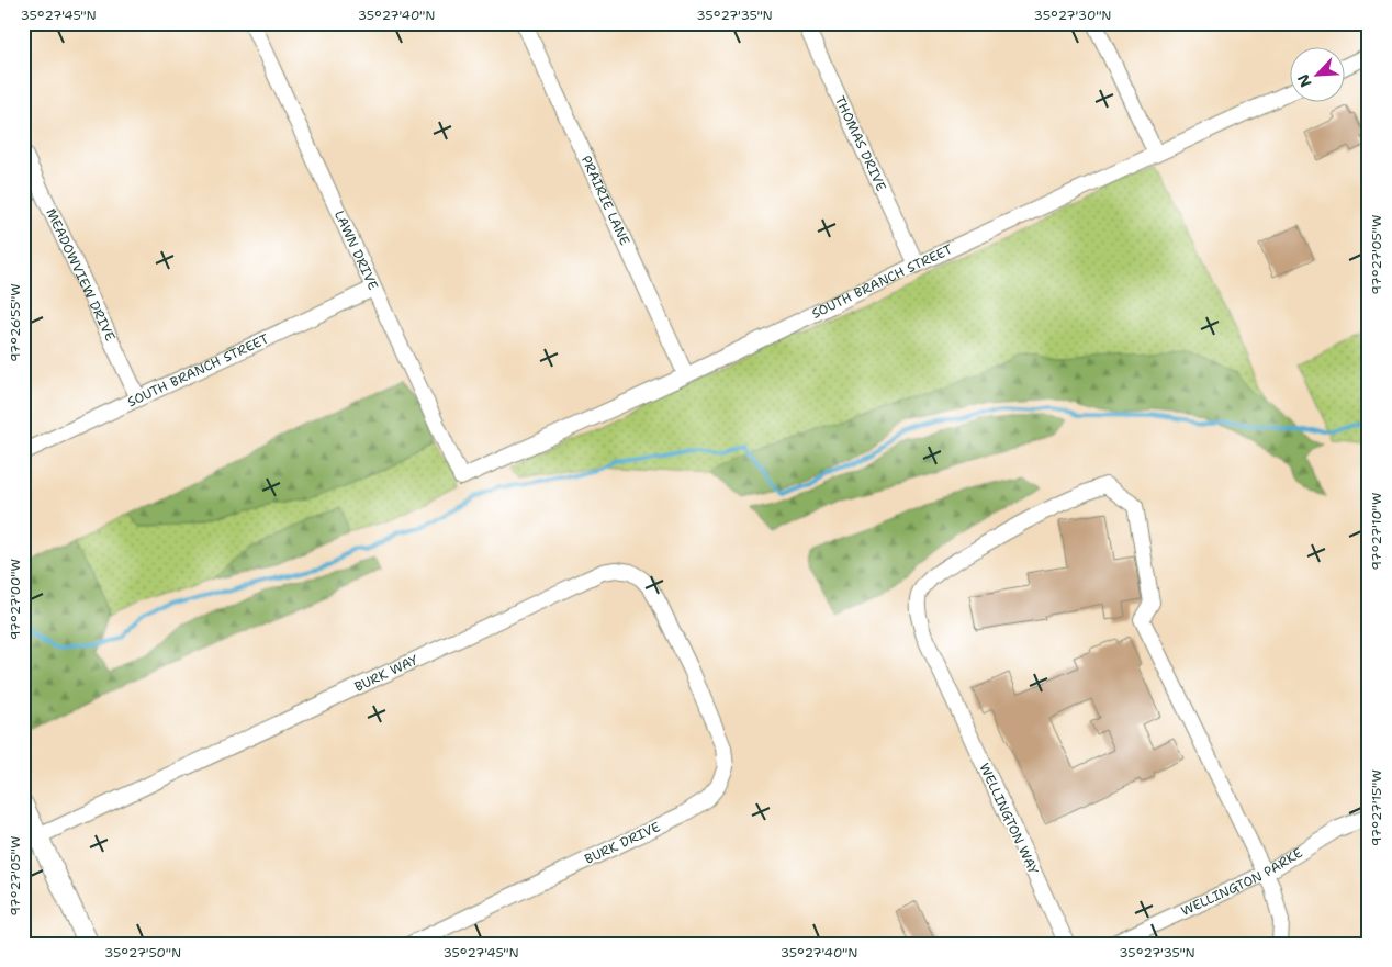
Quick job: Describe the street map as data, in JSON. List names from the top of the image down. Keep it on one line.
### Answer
{"streets":{"street":["THOMAS DRIVE","PRAIRIE LANE","LAWN DRIVE","MEADOWVIEW DRIVE","SOUTH BRANCH STREET","BURK WAY","WELLINGTON WAY","BURK DRIVE","WELLINGTON PARKE"]},"crossings":[["THOMAS DRIVE","SOUTH BRANCH STREET"],["PRAIRIE LANE","SOUTH BRANCH STREET"],["LAWN DRIVE","SOUTH BRANCH STREET"],["MEADOWVIEW DRIVE","SOUTH BRANCH STREET"],["BURK WAY","BURK DRIVE"],["WELLINGTON WAY","WELLINGTON PARKE"]],"north":"bottom left","coordinates":["35°27'45\"N","35°27'40\"N","35°27'35\"N","35°27'30\"N","97°27'05\"W","97°26'55\"W","97°27'10\"W","97°27'00\"W","97°27'15\"W","35°27'50\"N"]}
